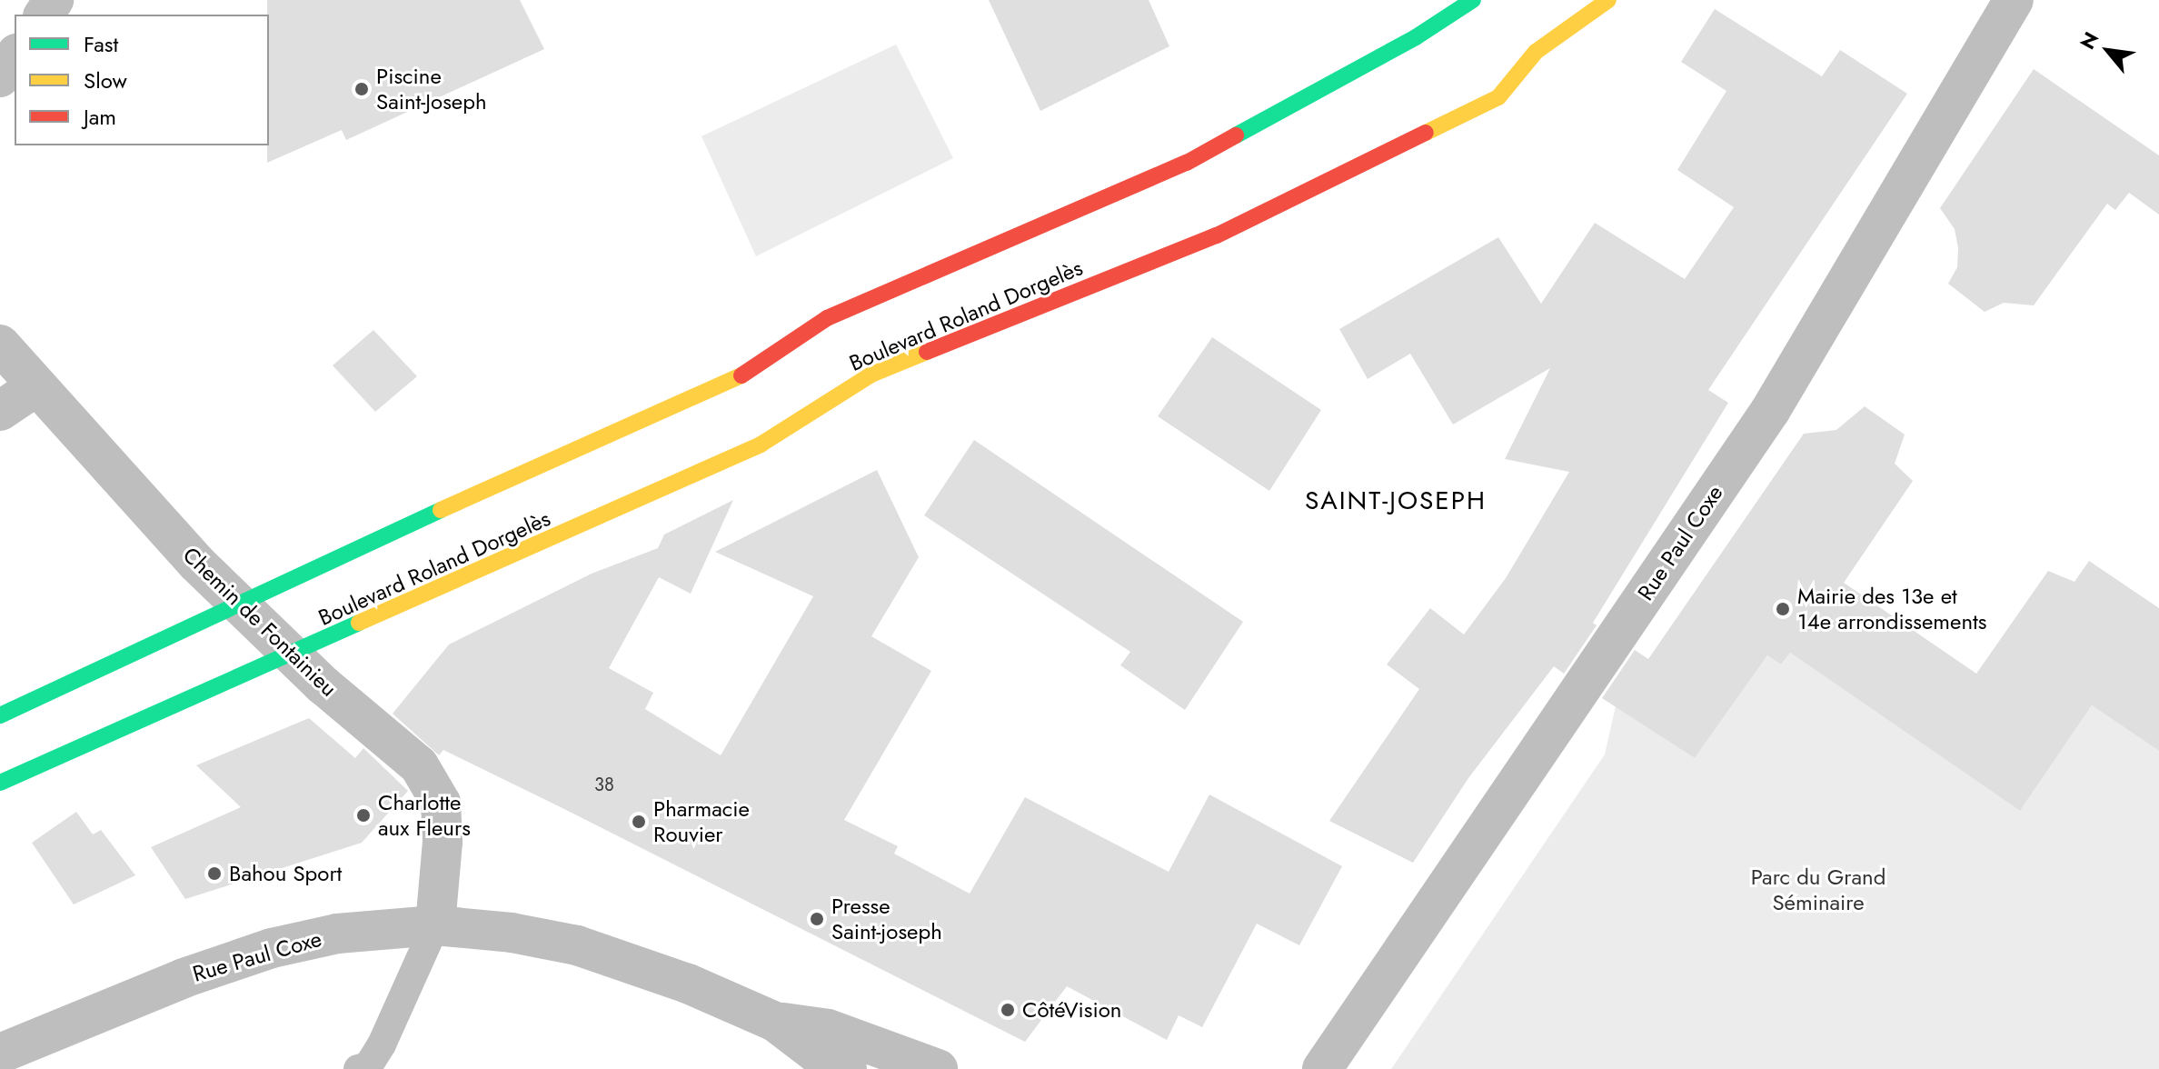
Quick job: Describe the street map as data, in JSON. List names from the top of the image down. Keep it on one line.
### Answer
{"streets":{"main road":["Boulevard Roland Dorgelès"],"street":["Rue Paul Coxe","Chemin de Fontainieu"]},"crossings":[["Boulevard Roland Dorgelès","Chemin de Fontainieu"],["Rue Paul Coxe","Chemin de Fontainieu"]],"districts":["SAINT-JOSEPH"],"parks":["Parc du Grand Séminaire"],"places":["Piscine Saint-Joseph","Mairie des 13e et 14e arrondissements","Charlotte aux Fleurs","Pharmacie Rouvier","Bahou Sport","Presse Saint-joseph","CôtéVision"],"house_numbers":["38"],"legend":["Fast","Slow","Jam"],"north":"top left"}
